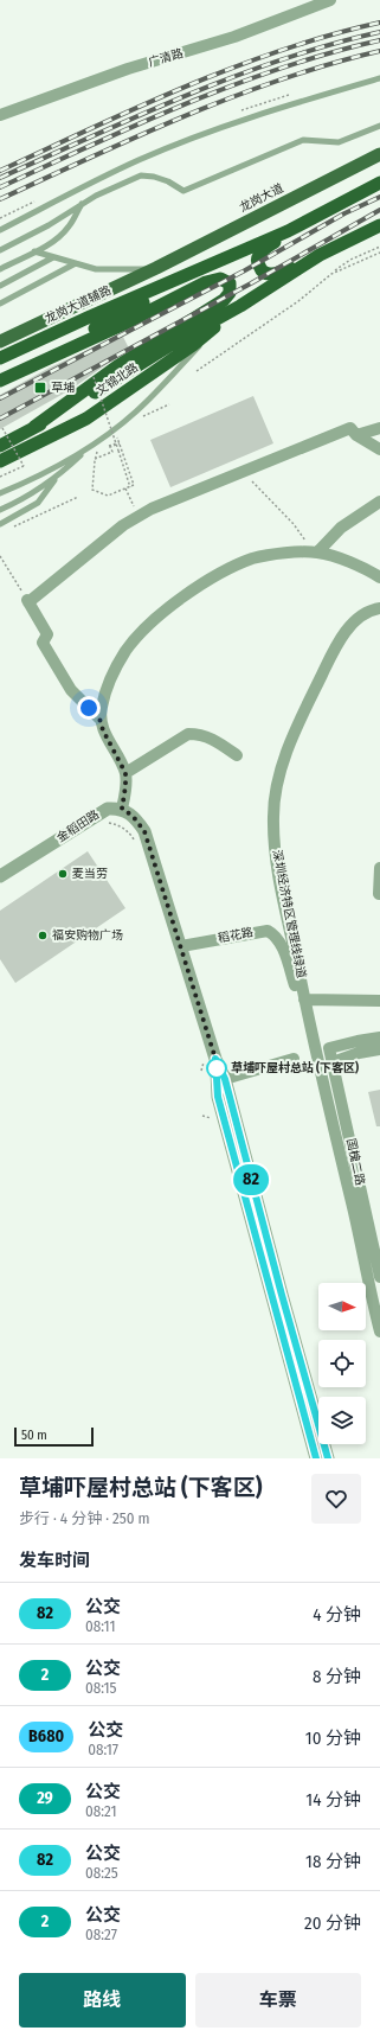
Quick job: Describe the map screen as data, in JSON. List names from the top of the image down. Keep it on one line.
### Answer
{"streets":{"highway":["文锦北路"],"main road":["龙岗大道","龙岗大道辅路"],"street":["广清路","金稻田路","深圳经济特区管理线绿道","稻花路","国槐二路"]},"crossings":[["龙岗大道","龙岗大道辅路"],["深圳经济特区管理线绿道","稻花路"]],"places":{"transit":["草埔"],"other":["麦当劳","福安购物广场","草埔吓屋村总站 (下客区)"]},"lines":["bus line 82"],"scale_bar":"50 m","north":"right","page":{"on_map":"82","scale":"50 m","heading":[["草埔吓屋村总站 (下客区)","步行 · 4 分钟 · 250 m"],"发车时间"],"list":[{"mark":"82","name":"公交","note":"08:11","value":"4 分钟"},{"mark":"2","name":"公交","note":"08:15","value":"8 分钟"},{"mark":"B680","name":"公交","note":"08:17","value":"10 分钟"},{"mark":"29","name":"公交","note":"08:21","value":"14 分钟"},{"mark":"82","name":"公交","note":"08:25","value":"18 分钟"},{"mark":"2","name":"公交","note":"08:27","value":"20 分钟"}],"buttons":["路线","车票"]}}
